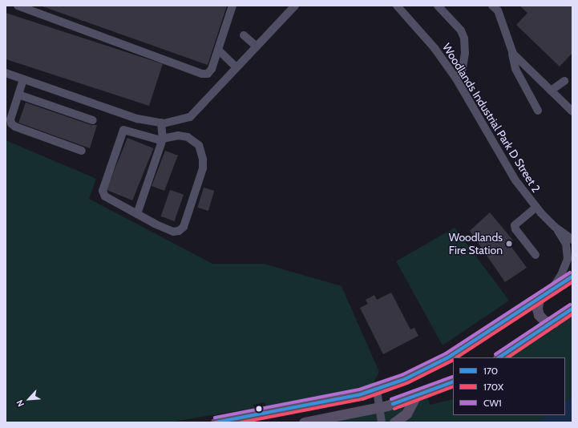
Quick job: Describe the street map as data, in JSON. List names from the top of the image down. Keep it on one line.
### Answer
{"streets":{"street":["Woodlands Industrial Park D Street 2"]},"places":["Woodlands Fire Station"],"lines":["transit line CW1","transit line 170","transit line 170X"],"legend":["170","170X","CW1"],"north":"bottom left"}
